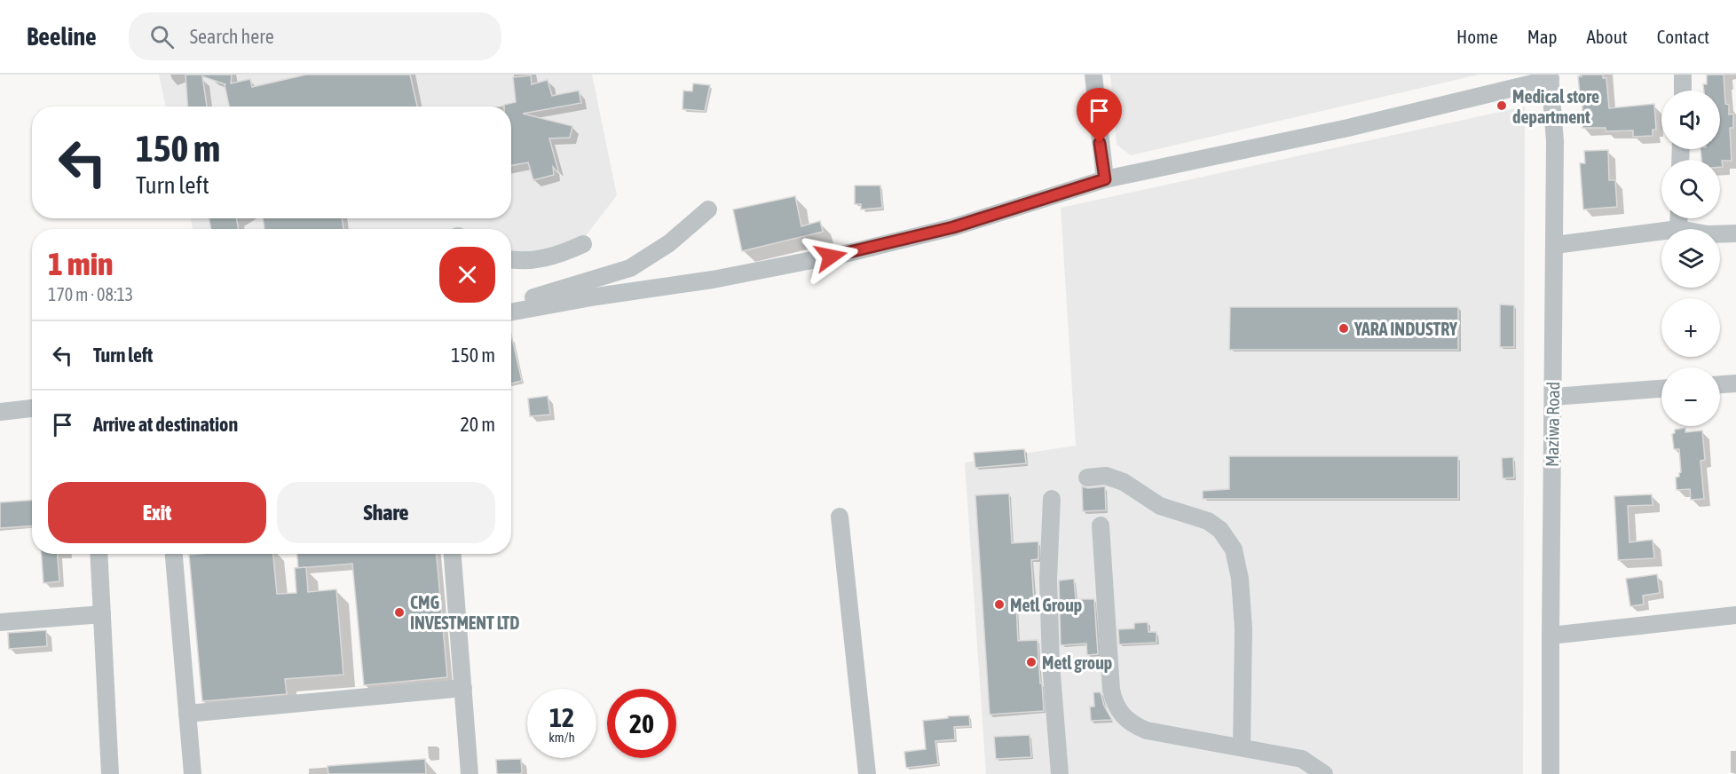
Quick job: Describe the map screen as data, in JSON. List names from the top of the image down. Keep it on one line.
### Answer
{"streets":{"street":["Maziwa Road"]},"places":["Medical store department","YARA INDUSTRY","Metl Group","CMG INVESTMENT LTD","Metl group"],"page":{"header":"Beeline","search":"Search here","nav":["Home","Map","About","Contact"],"map_buttons":["+","−"],"turn":["150 m","Turn left"],"heading":["1 min","170 m · 08:13"],"list":[{"name":"Turn left","value":"150 m"},{"name":"Arrive at destination","value":"20 m"}],"buttons":["Exit","Share"],"speed":"12 km/h","limit":"20"}}
